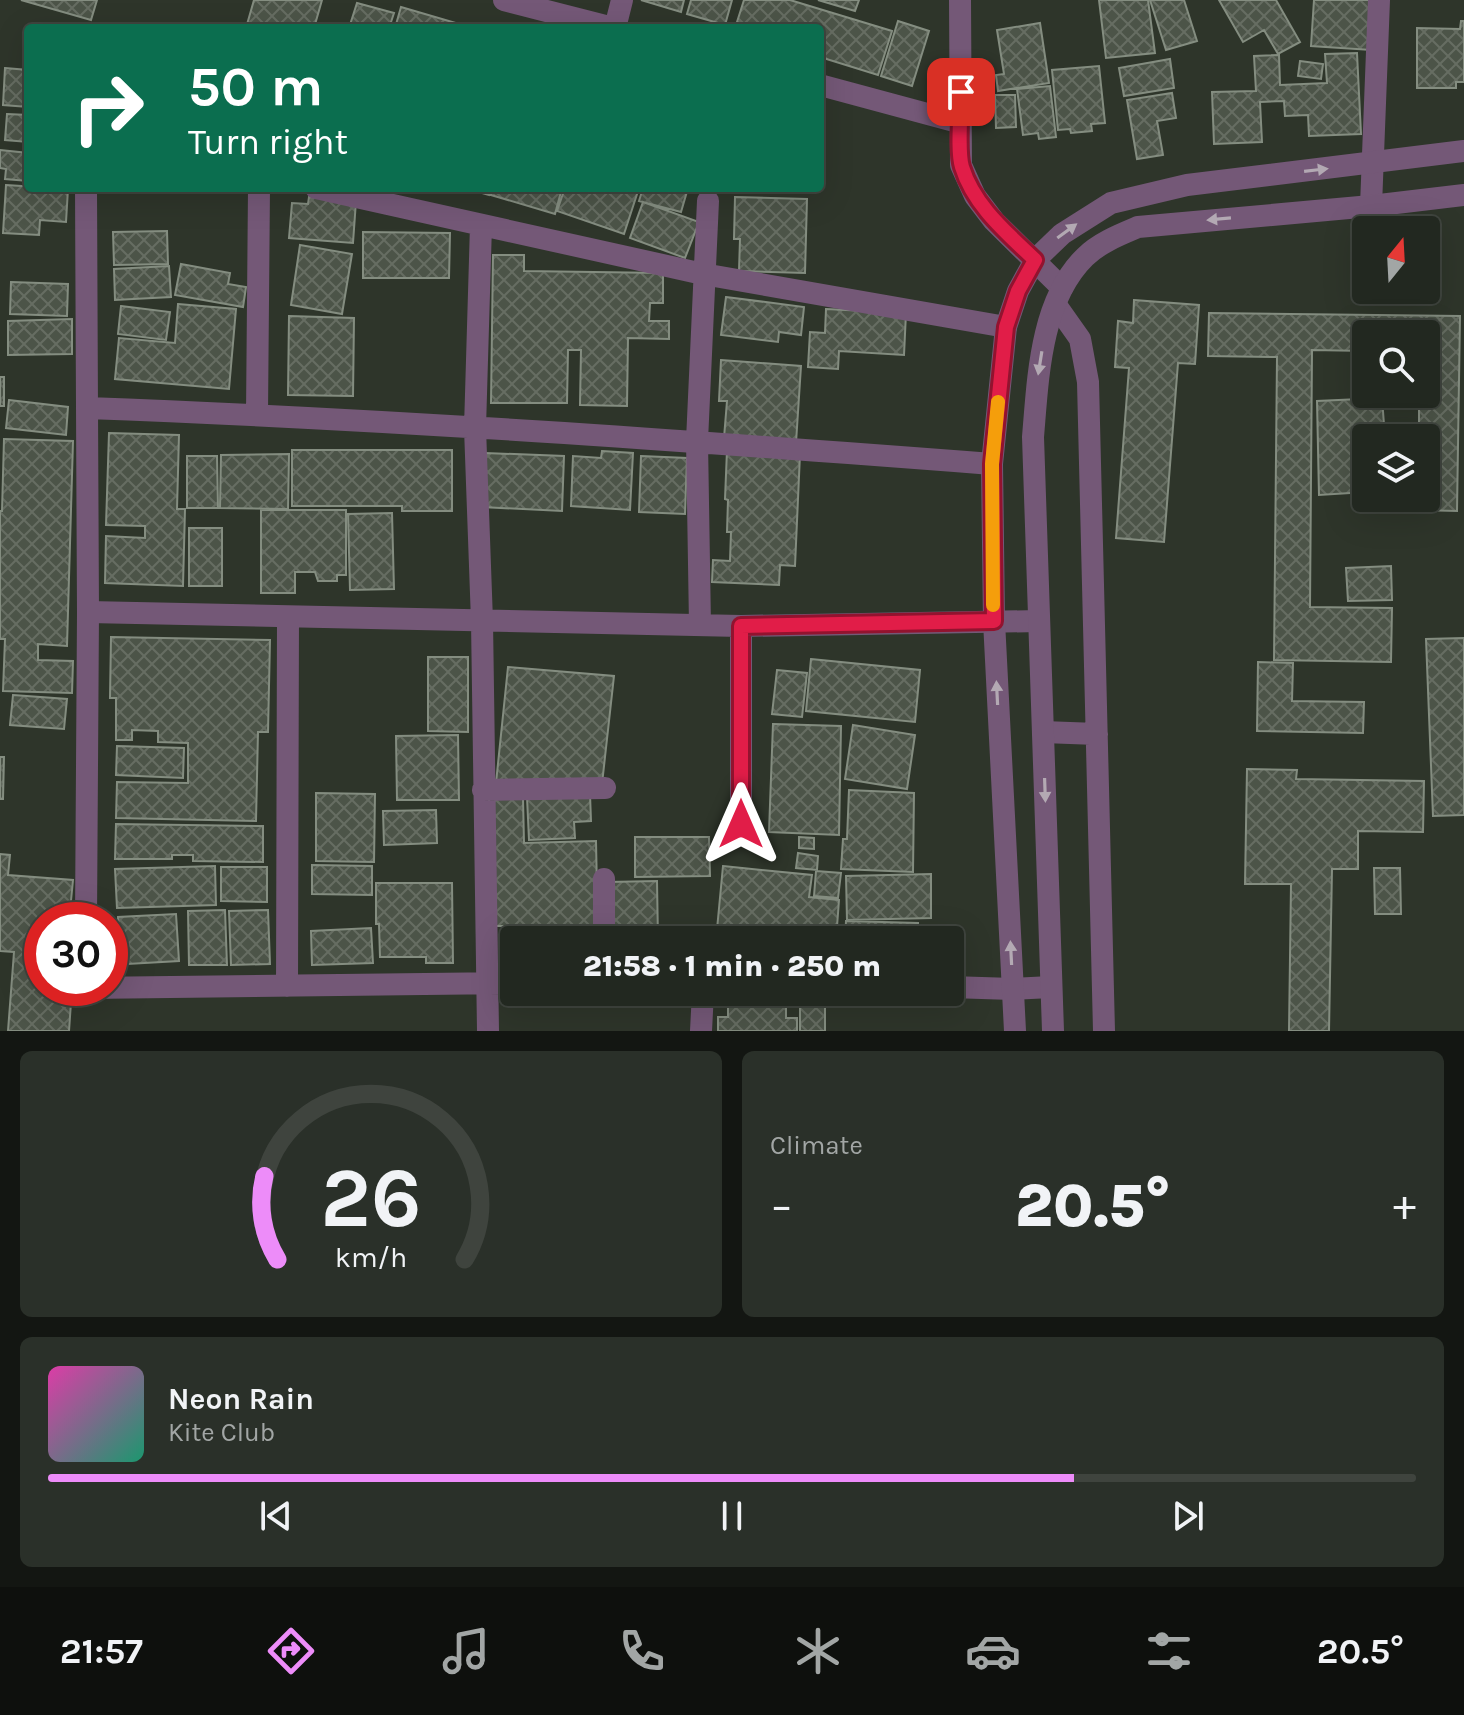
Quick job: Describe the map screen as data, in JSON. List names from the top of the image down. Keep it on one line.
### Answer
{"north":"top","page":{"turn":["50 m","Turn right"],"limit":"30","trip":"21:58 · 1 min · 250 m","tile":"Climate","heat":["−","20.5°","+"],"song":["Neon Rain","Kite Club"],"tabs":["21:57","20.5°"],"gauge":["26","km/h"]}}
